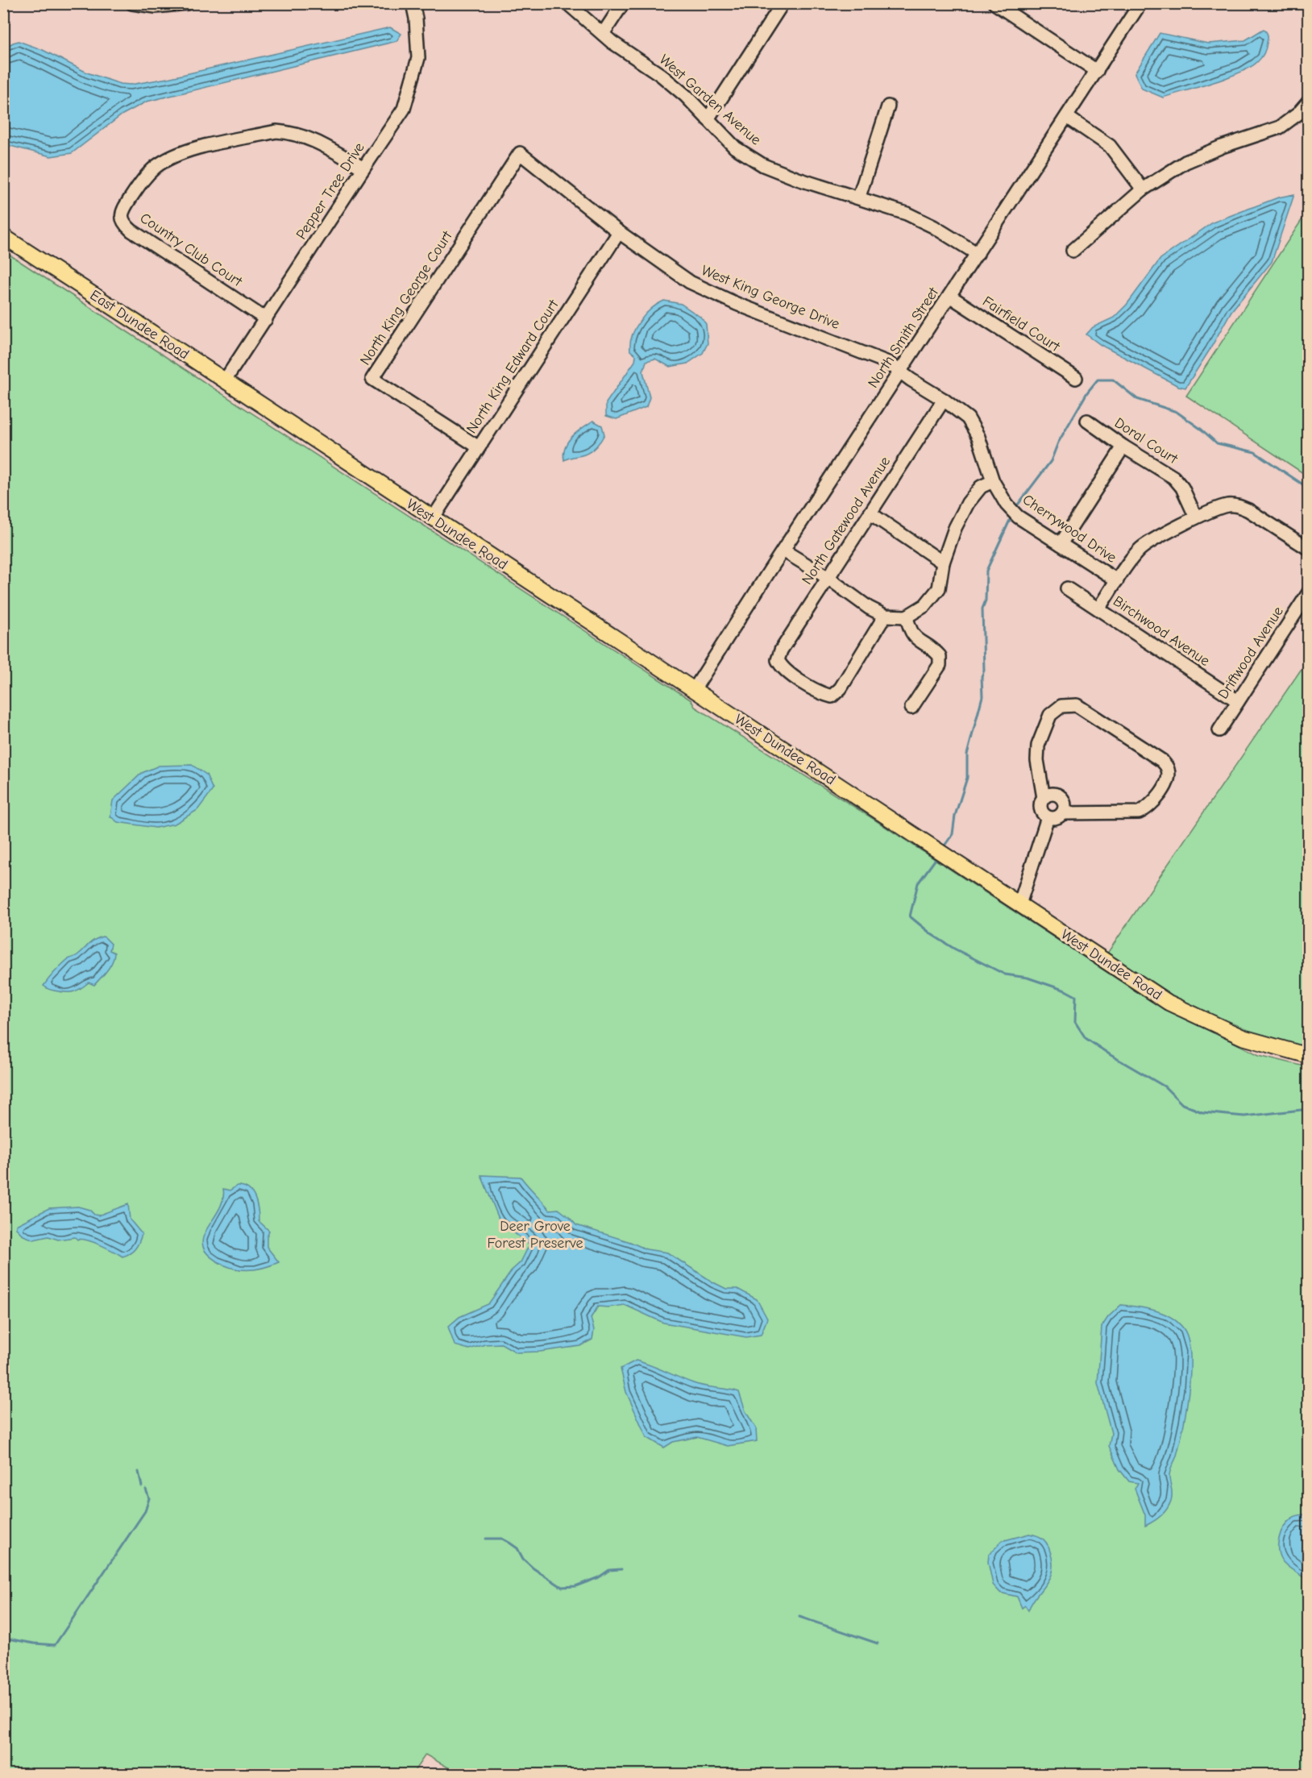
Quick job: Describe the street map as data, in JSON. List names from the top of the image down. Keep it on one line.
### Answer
{"streets":{"main road":["East Dundee Road","West Dundee Road"],"street":["West Garden Avenue","Pepper Tree Drive","Country Club Court","West King George Drive","North King George Court","Fairfield Court","North Smith Street","North King Edward Court","Doral Court","North Gatewood Avenue","Cherrywood Drive","Birchwood Avenue","Driftwood Avenue"]},"crossings":[["West Garden Avenue","North Smith Street"],["Pepper Tree Drive","Country Club Court"],["Pepper Tree Drive","East Dundee Road"],["West King George Drive","North King George Court"],["West King George Drive","North Smith Street"],["West King George Drive","North King Edward Court"],["West King George Drive","Cherrywood Drive"],["North King George Court","North King Edward Court"],["Fairfield Court","North Smith Street"],["East Dundee Road","West Dundee Road"],["North Smith Street","Cherrywood Drive"],["North Smith Street","West Dundee Road"],["North King Edward Court","West Dundee Road"],["North Gatewood Avenue","Cherrywood Drive"],["Birchwood Avenue","Driftwood Avenue"]],"parks":["Deer Grove Forest Preserve"]}
